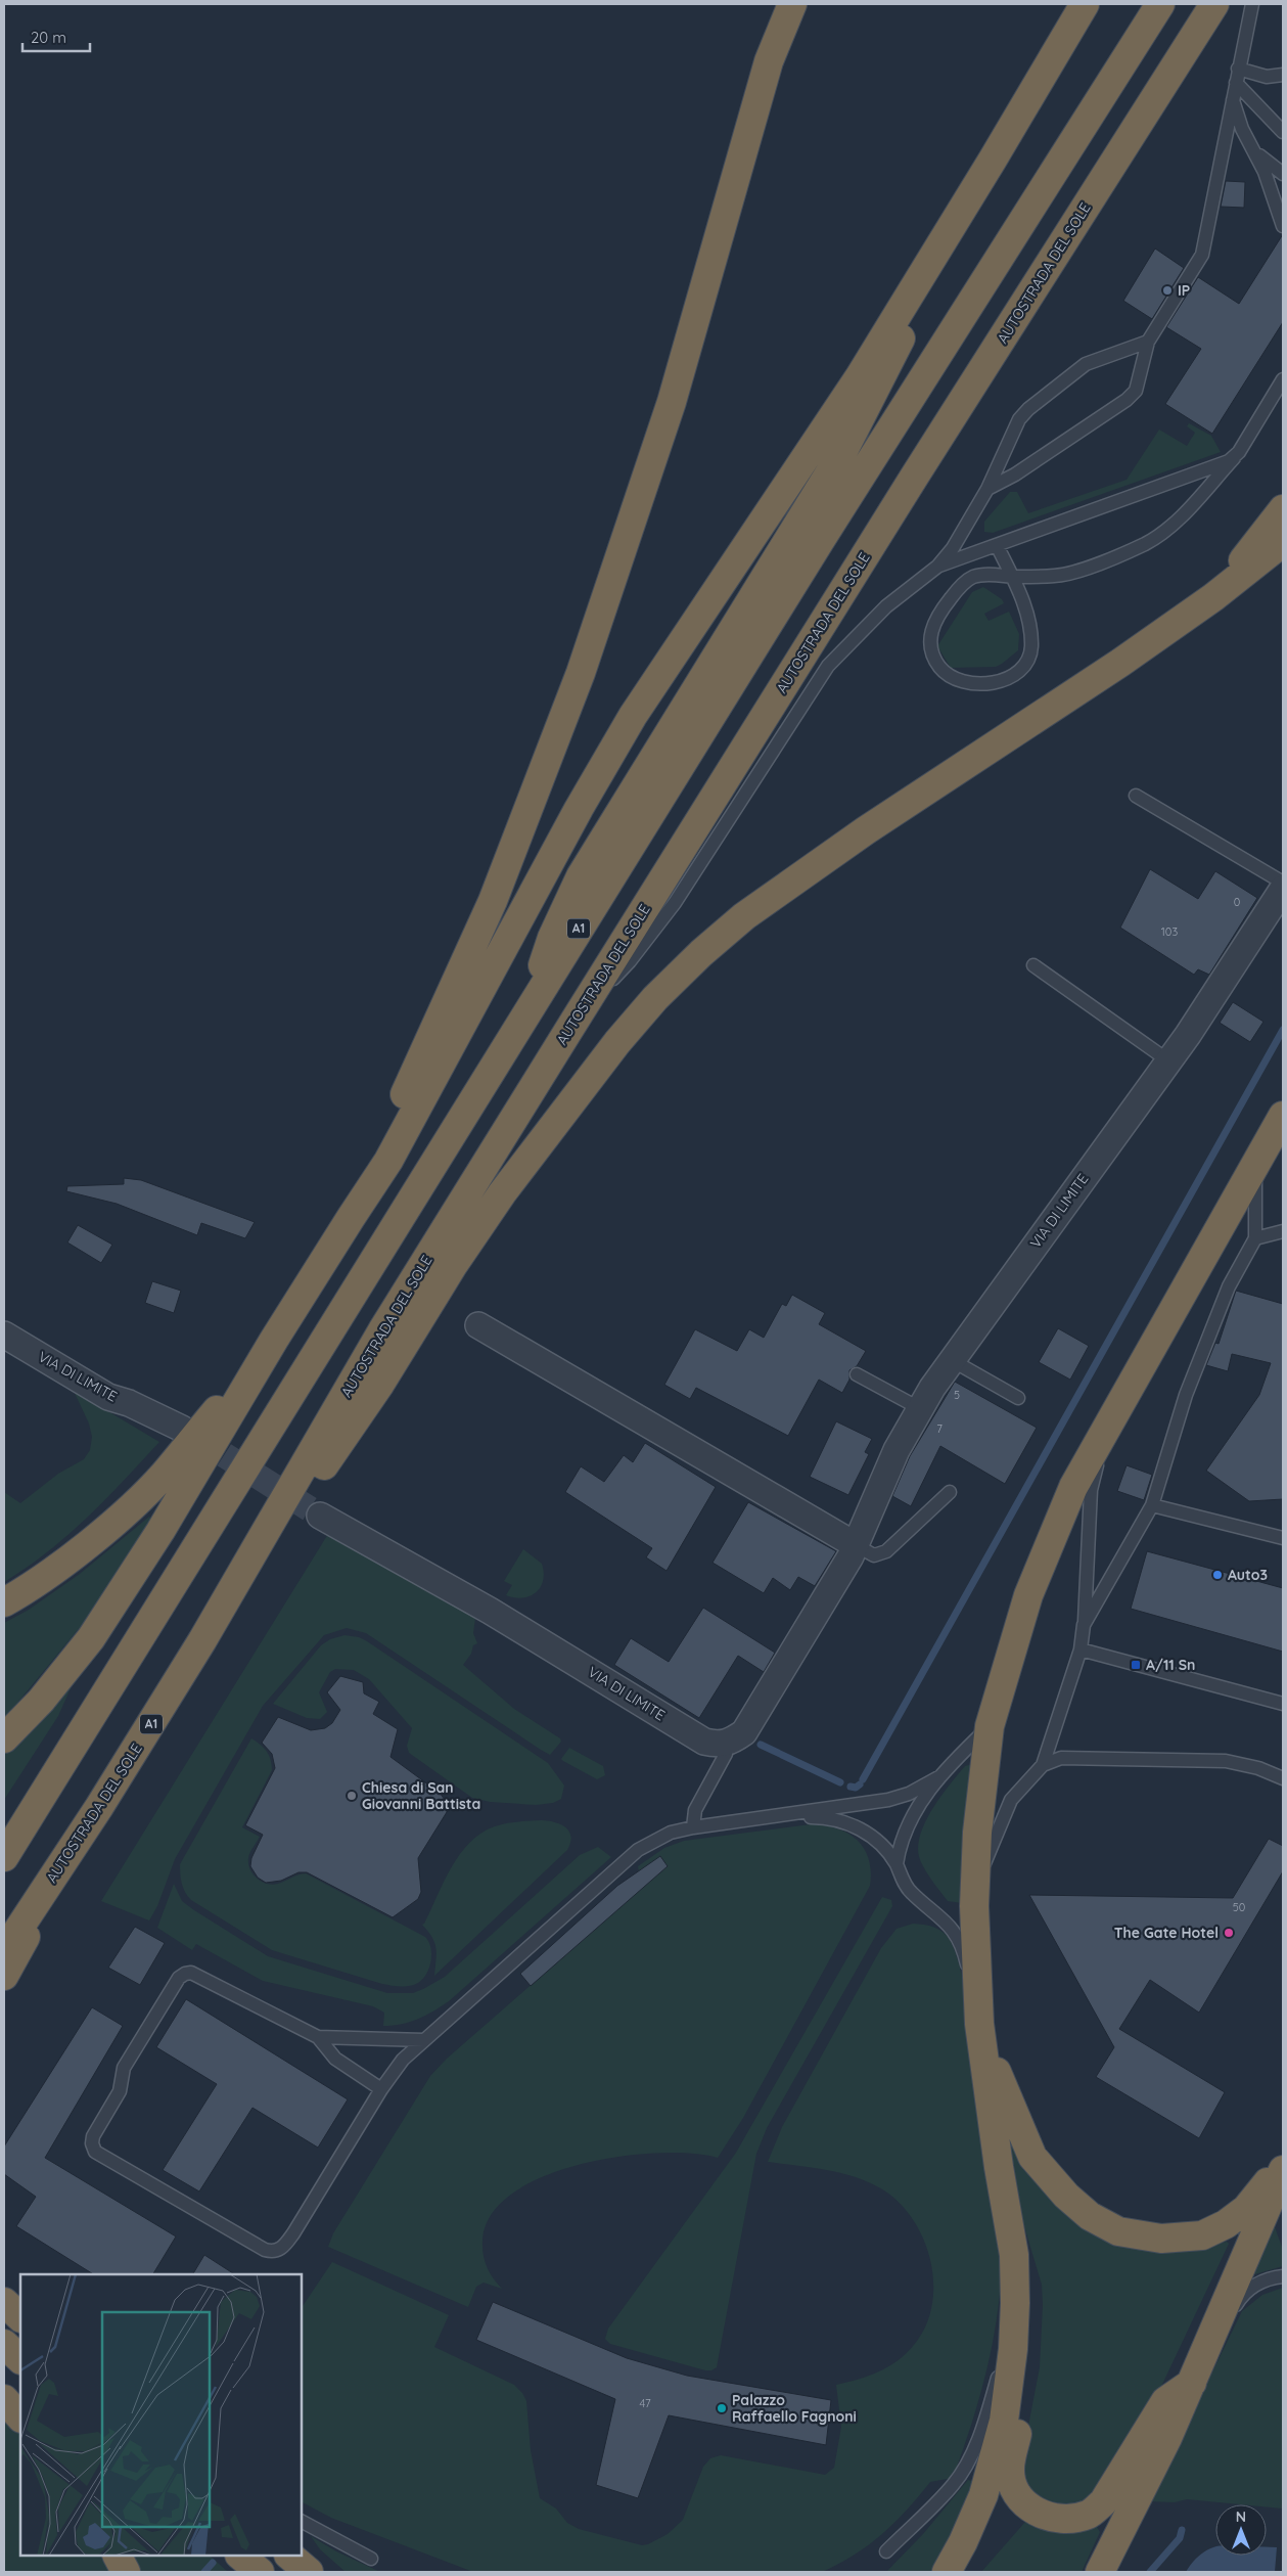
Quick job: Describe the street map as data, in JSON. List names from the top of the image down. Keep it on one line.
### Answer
{"streets":{"highway":["AUTOSTRADA DEL SOLE","A1"],"street":["VIA DI LIMITE"]},"places":{"other":["IP","Auto3","Chiesa di San Giovanni Battista","The Gate Hotel","Palazzo Raffaello Fagnoni"],"transit":["A/11 Sn"]},"house_numbers":["0","103","5","7","50","47"],"scale_bar":"20 m","north":"top"}
